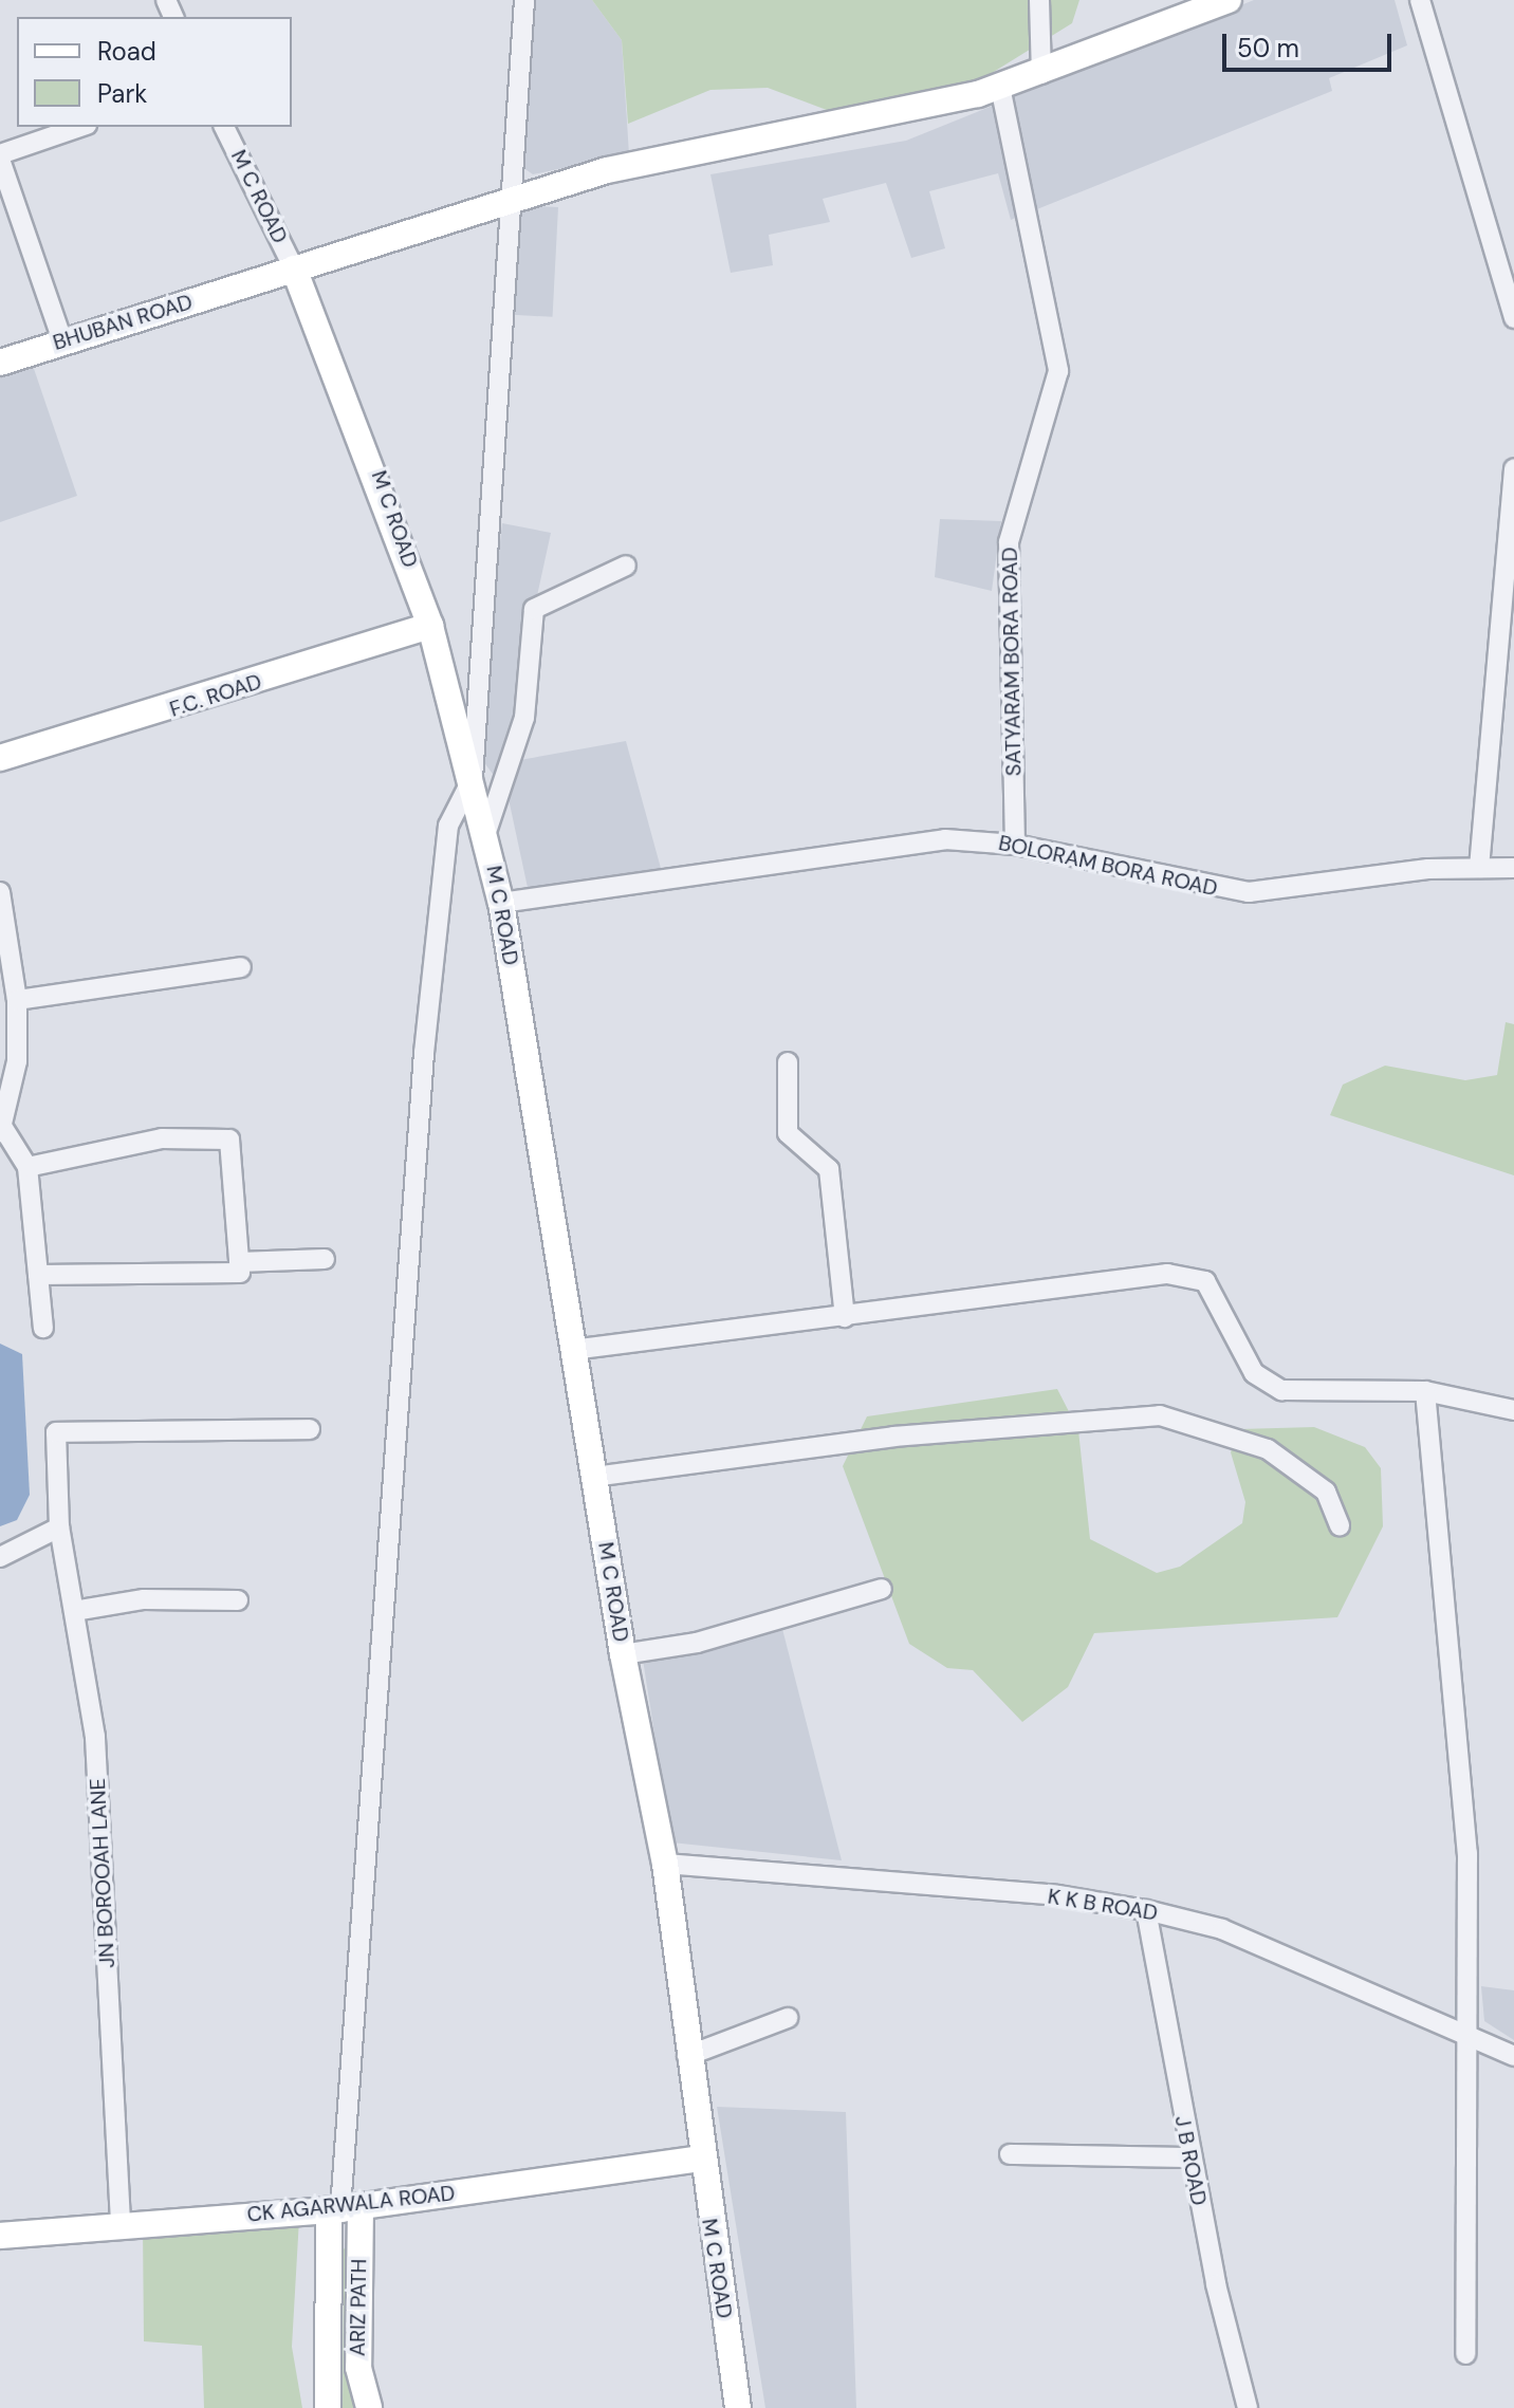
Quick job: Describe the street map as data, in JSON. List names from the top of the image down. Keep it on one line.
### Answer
{"streets":{"street":["M C ROAD","BHUBAN ROAD","SATYARAM BORA ROAD","F.C. ROAD","BOLORAM BORA ROAD","JN BOROOAH LANE","K K B ROAD","J B ROAD","CK AGARWALA ROAD","ARIZ PATH"]},"crossings":[["M C ROAD","BHUBAN ROAD"],["M C ROAD","F.C. ROAD"],["M C ROAD","BOLORAM BORA ROAD"],["M C ROAD","K K B ROAD"],["M C ROAD","CK AGARWALA ROAD"],["BHUBAN ROAD","SATYARAM BORA ROAD"],["SATYARAM BORA ROAD","BOLORAM BORA ROAD"],["JN BOROOAH LANE","CK AGARWALA ROAD"],["K K B ROAD","J B ROAD"],["CK AGARWALA ROAD","ARIZ PATH"]],"legend":["Road","Park"],"scale_bar":"50 m"}
